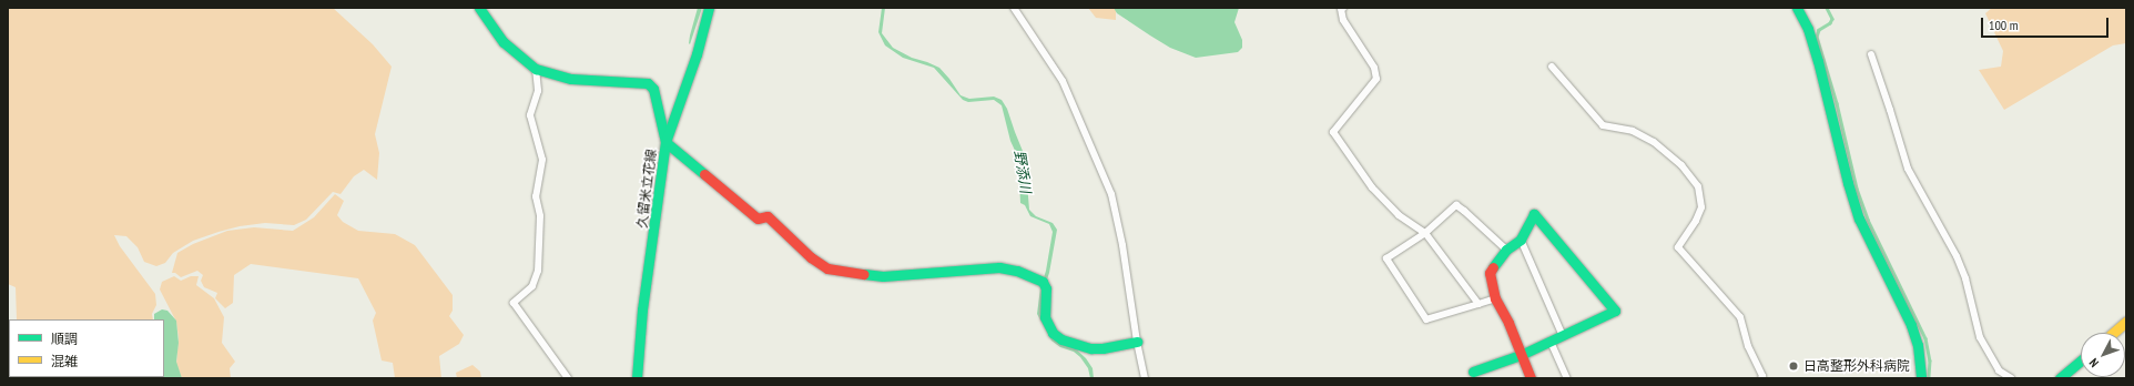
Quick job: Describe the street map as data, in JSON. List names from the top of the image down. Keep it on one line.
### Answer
{"streets":{"main road":["久留米立花線"]},"water":["野添川"],"places":["日高整形外科病院"],"legend":["順調","混雑"],"scale_bar":"100 m","north":"bottom left"}
